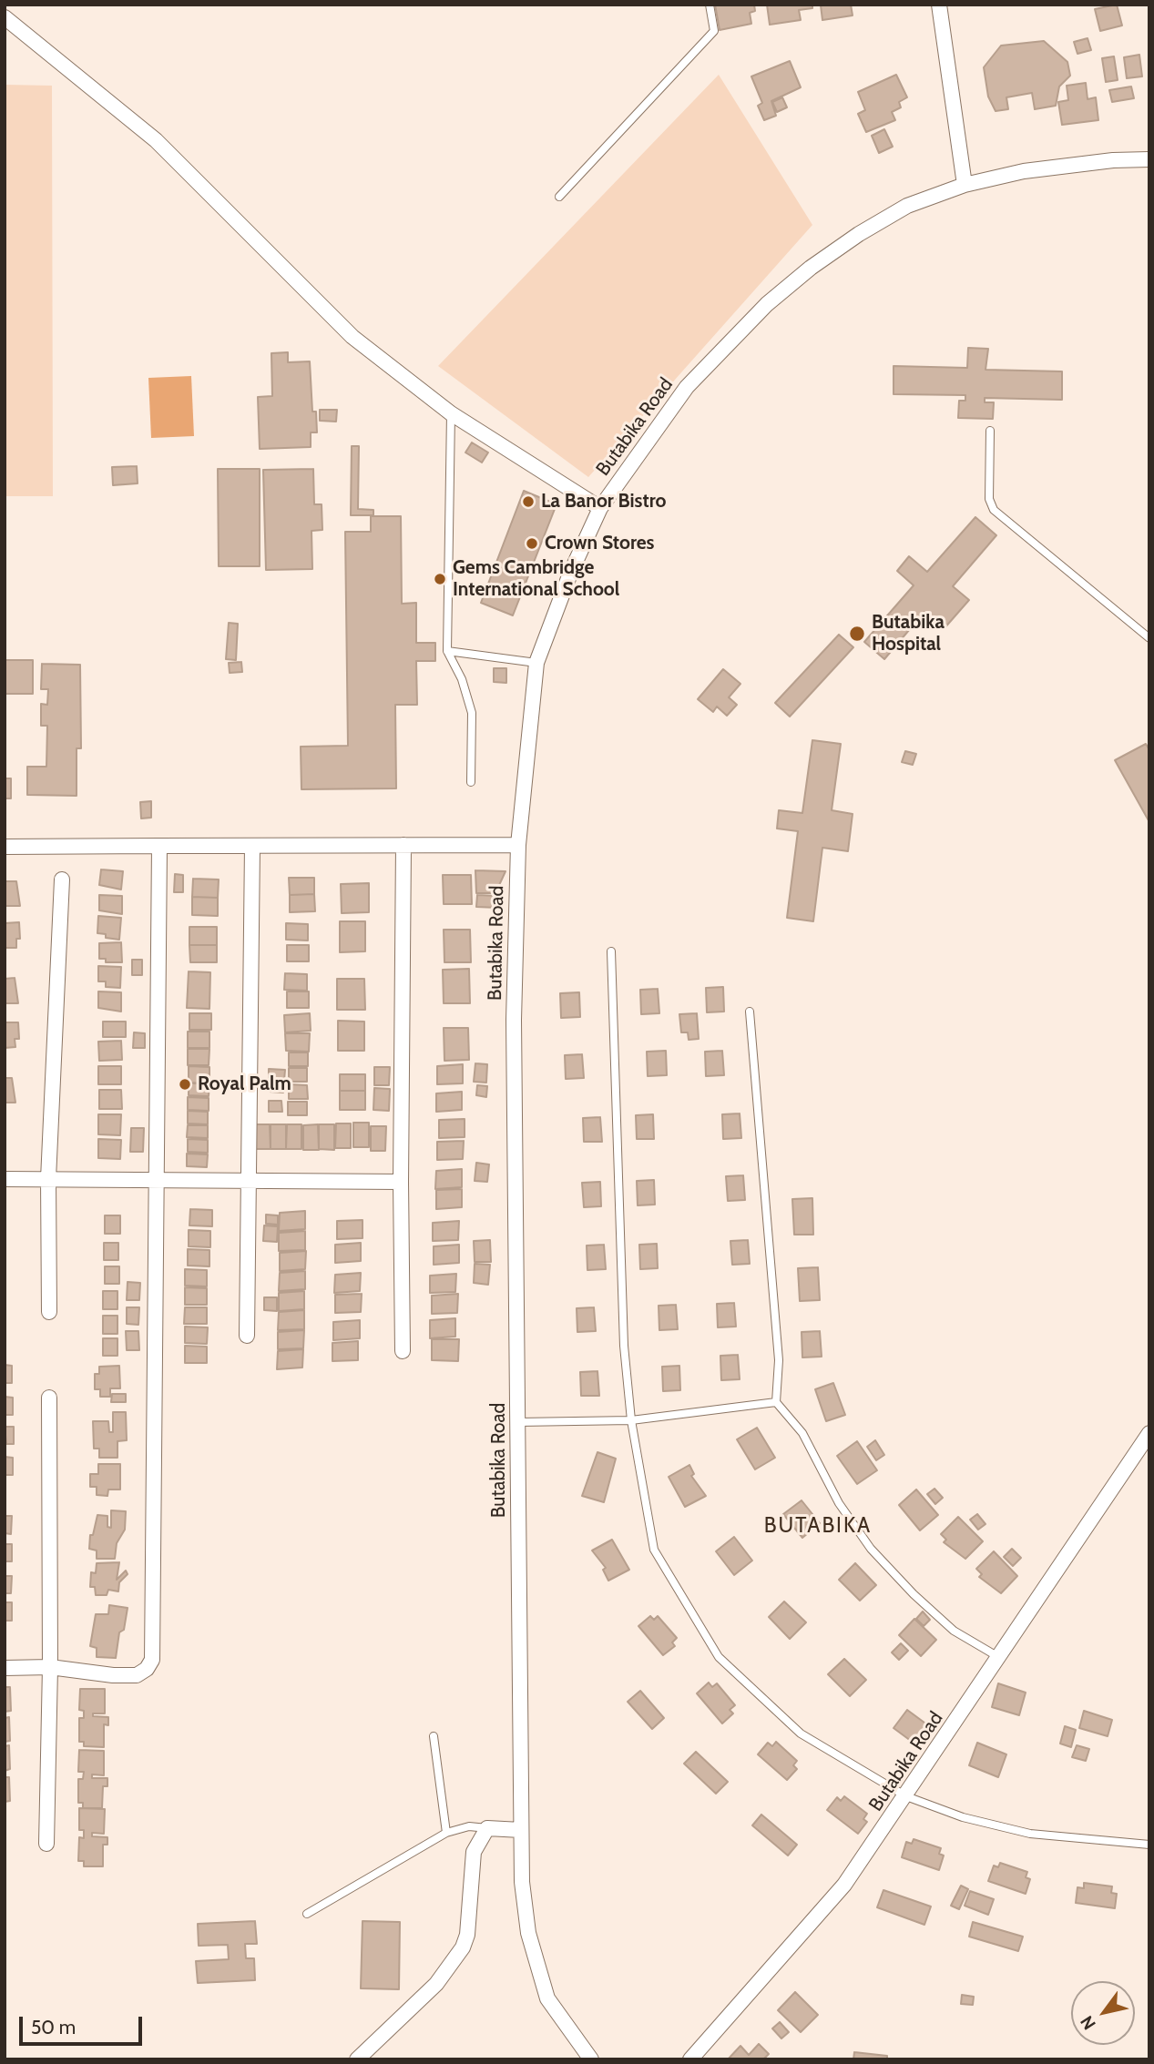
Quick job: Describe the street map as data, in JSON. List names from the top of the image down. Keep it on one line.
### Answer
{"streets":{"street":["Butabika Road"]},"districts":["BUTABIKA"],"places":["La Banor Bistro","Crown Stores","Gems Cambridge International School","Butabika Hospital","Royal Palm"],"scale_bar":"50 m","north":"bottom left"}
